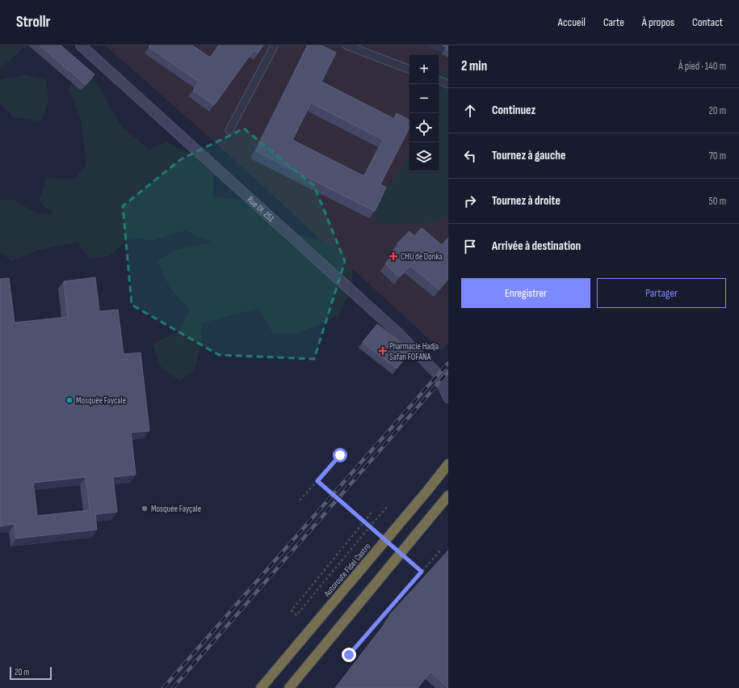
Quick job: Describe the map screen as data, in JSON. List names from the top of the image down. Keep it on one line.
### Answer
{"streets":{"highway":["Autoroute Fidel Castro"],"main road":["Rue DI. 251"]},"places":{"health":["CHU de Donka","Pharmacie Hadja Safan FOFANA"],"other":["Mosquée Faycale","Mosquée Fayçale"]},"scale_bar":"20 m","page":{"header":"Strollr","nav":["Accueil","Carte","À propos","Contact"],"heading":["2 min","À pied · 140 m"],"map_buttons":["+","−"],"list":[["Continuez","20 m"],["Tournez à gauche","70 m"],["Tournez à droite","50 m"],"Arrivée à destination"],"buttons":["Enregistrer","Partager"],"scale":"20 m"}}
